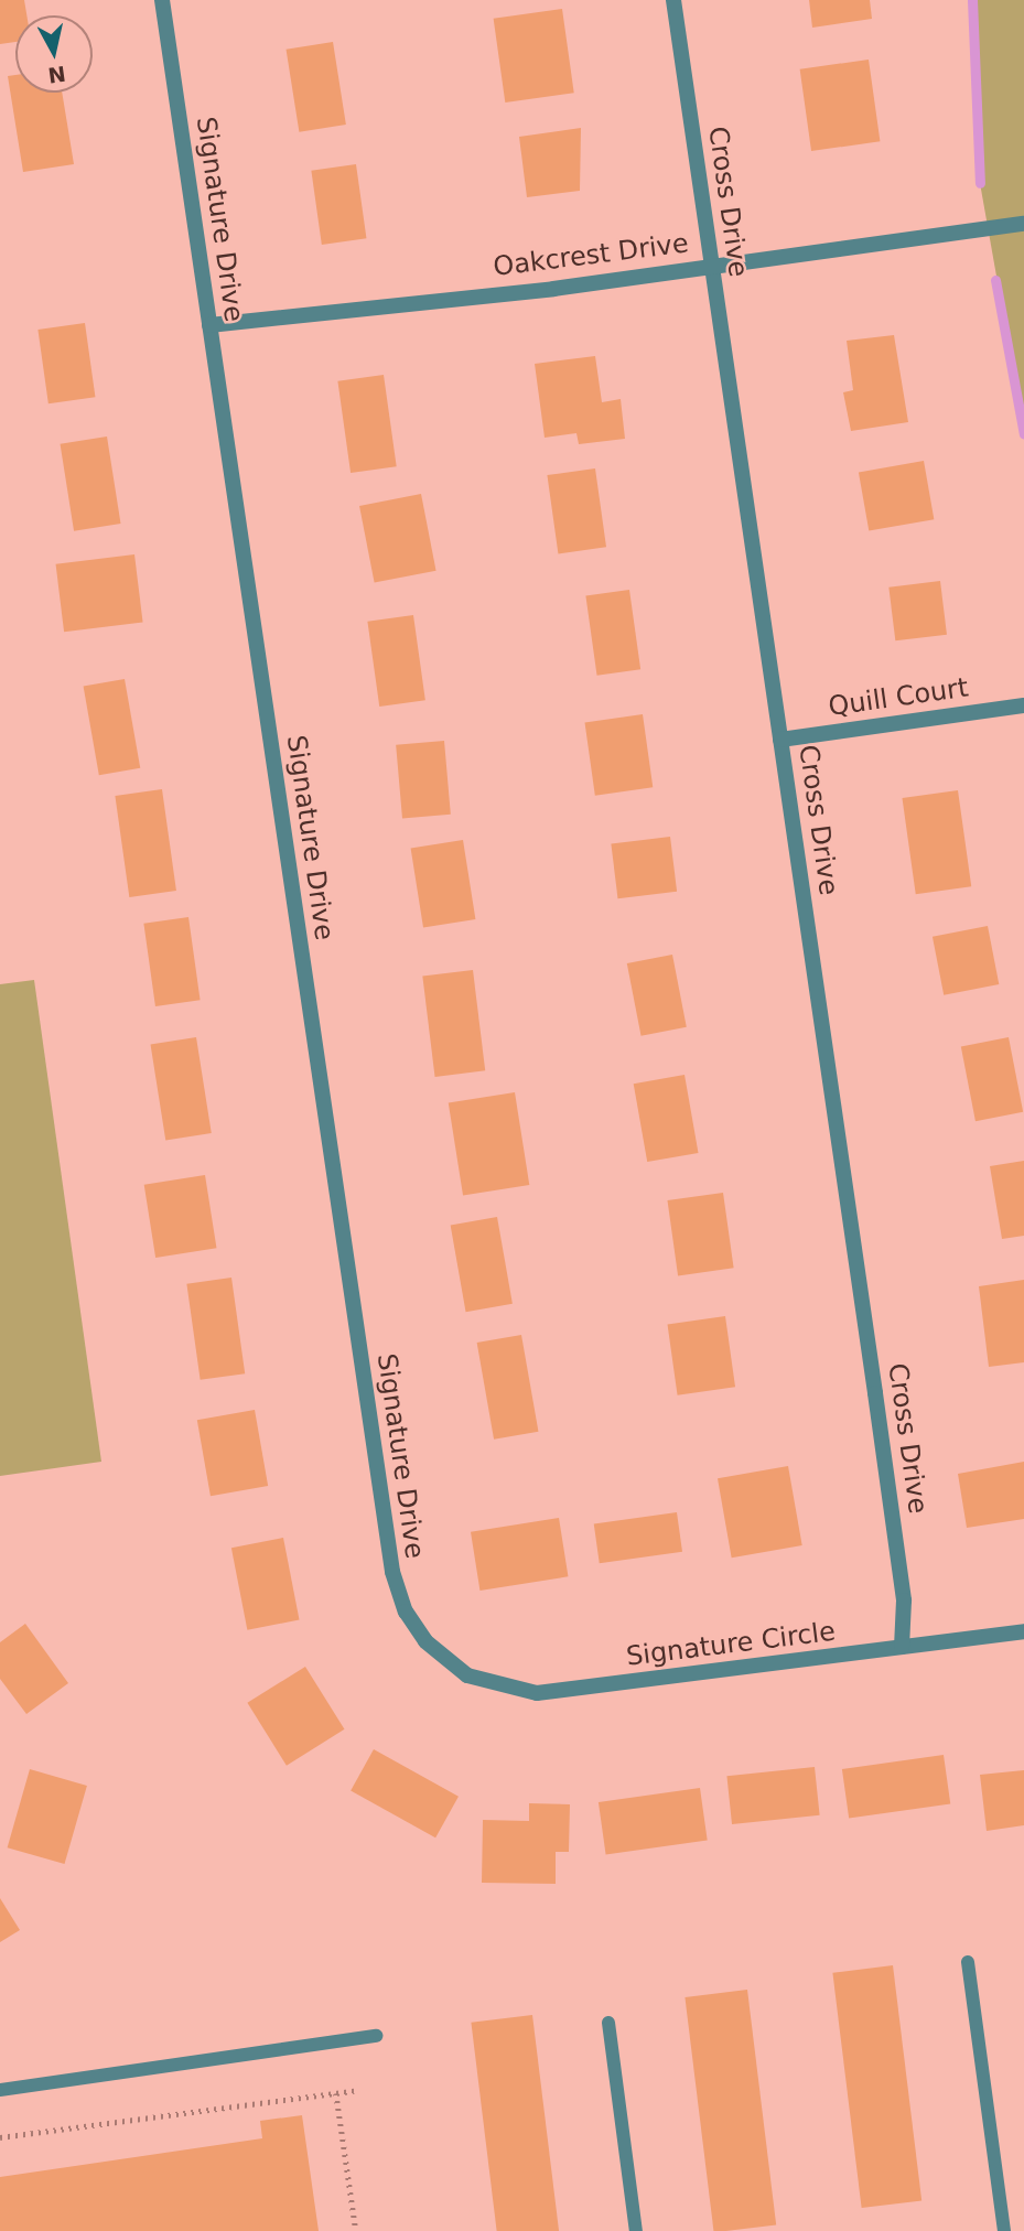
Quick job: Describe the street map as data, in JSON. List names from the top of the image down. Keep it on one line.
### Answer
{"streets":{"street":["Cross Drive","Signature Drive","Oakcrest Drive","Quill Court","Signature Circle"]},"crossings":[["Cross Drive","Oakcrest Drive"],["Cross Drive","Quill Court"],["Cross Drive","Signature Circle"],["Signature Drive","Oakcrest Drive"],["Signature Drive","Signature Circle"]],"north":"bottom"}
